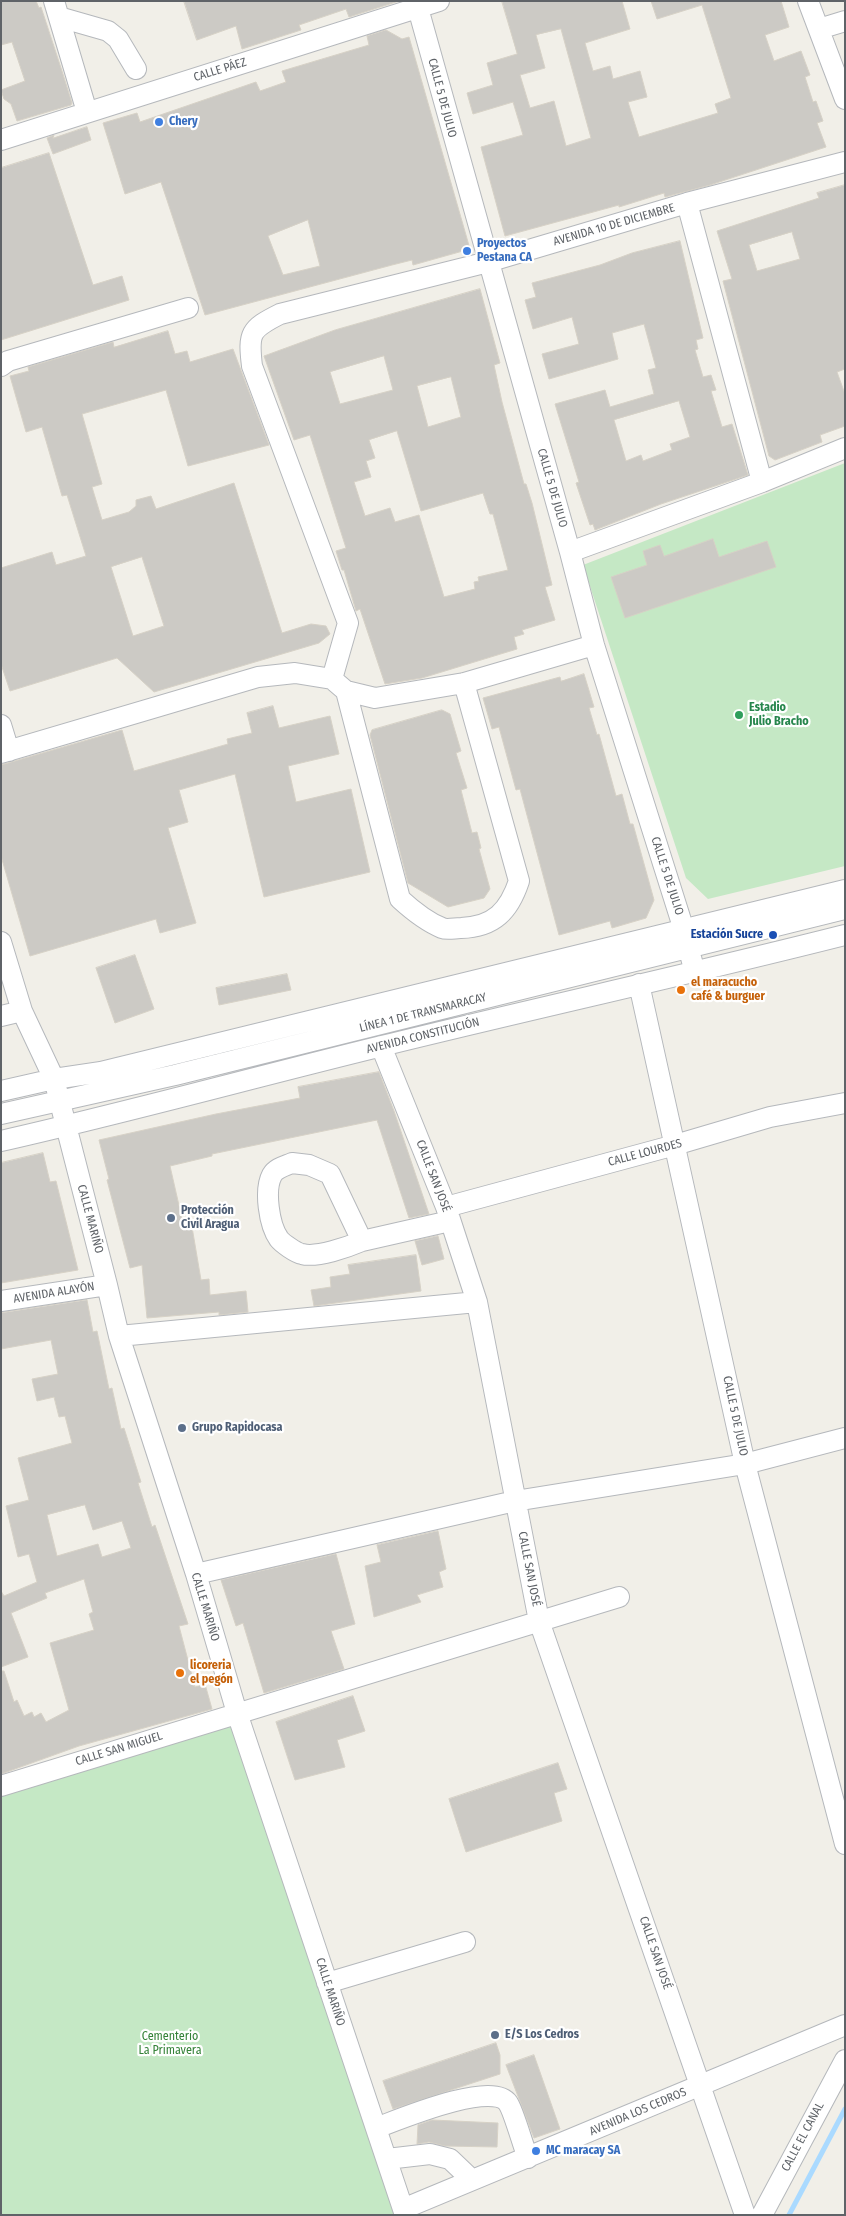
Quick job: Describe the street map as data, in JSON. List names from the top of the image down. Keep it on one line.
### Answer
{"streets":{"street":["CALLE PÁEZ","CALLE 5 DE JULIO","AVENIDA 10 DE DICIEMBRE","LÍNEA 1 DE TRANSMARACAY","AVENIDA CONSTITUCIÓN","CALLE LOURDES","CALLE SAN JOSÉ","CALLE MARIÑO","AVENIDA ALAYÓN","CALLE SAN MIGUEL","AVENIDA LOS CEDROS","CALLE EL CANAL"]},"crossings":[["CALLE PÁEZ","CALLE 5 DE JULIO"],["CALLE 5 DE JULIO","AVENIDA 10 DE DICIEMBRE"],["CALLE 5 DE JULIO","LÍNEA 1 DE TRANSMARACAY"],["CALLE 5 DE JULIO","AVENIDA CONSTITUCIÓN"],["CALLE 5 DE JULIO","CALLE LOURDES"],["LÍNEA 1 DE TRANSMARACAY","CALLE MARIÑO"],["AVENIDA CONSTITUCIÓN","CALLE SAN JOSÉ"],["AVENIDA CONSTITUCIÓN","CALLE MARIÑO"],["CALLE LOURDES","CALLE SAN JOSÉ"],["CALLE SAN JOSÉ","CALLE SAN MIGUEL"],["CALLE SAN JOSÉ","AVENIDA LOS CEDROS"],["CALLE MARIÑO","AVENIDA ALAYÓN"],["CALLE MARIÑO","CALLE SAN MIGUEL"],["CALLE MARIÑO","AVENIDA LOS CEDROS"]],"parks":["Cementerio La Primavera"],"places":["Chery","Proyectos Pestana CA","Estadio Julio Bracho","Estación Sucre","el maracucho café & burguer","Protección Civil Aragua","Grupo Rapidocasa","licoreria el pegón","E/S Los Cedros","MC maracay SA"]}
